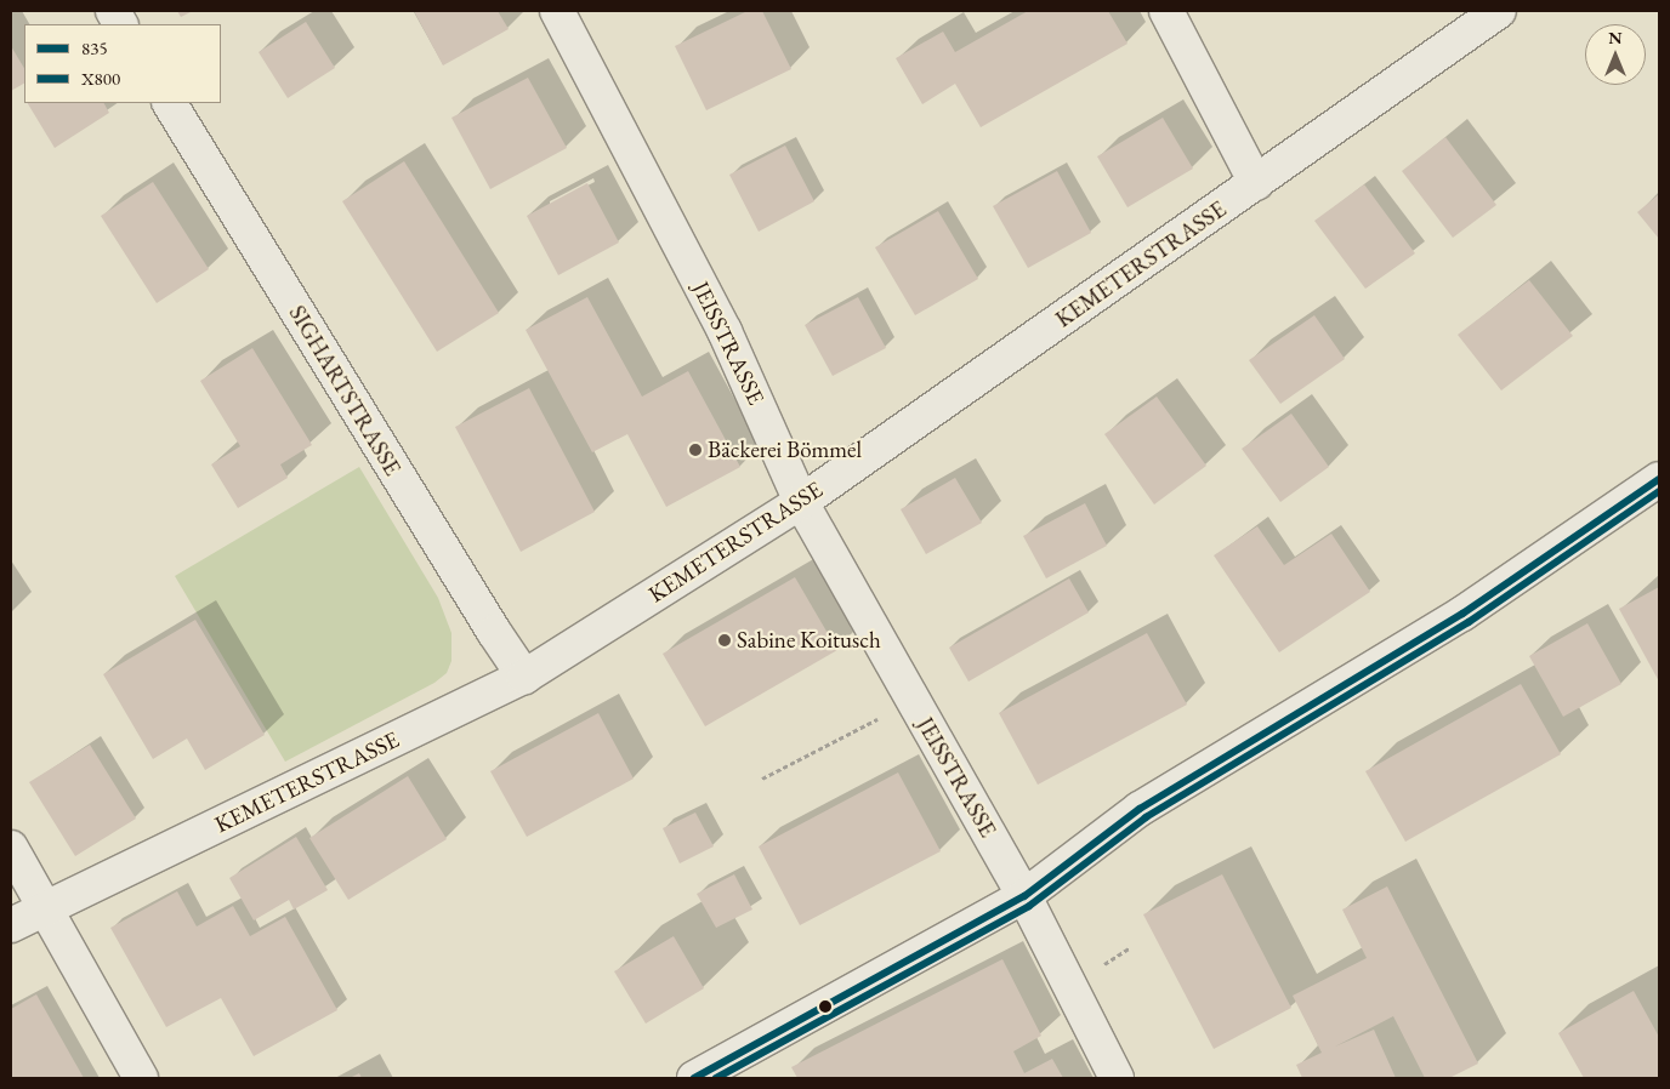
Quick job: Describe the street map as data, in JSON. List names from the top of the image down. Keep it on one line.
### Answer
{"streets":{"street":["KEMETERSTRASSE","JEISSTRASSE","SIGHARTSTRASSE"]},"crossings":[["KEMETERSTRASSE","JEISSTRASSE"],["KEMETERSTRASSE","SIGHARTSTRASSE"]],"places":["Bäckerei Bömmel","Sabine Koitusch"],"lines":["transit line 835","transit line X800"],"legend":["835","X800"],"north":"top"}
